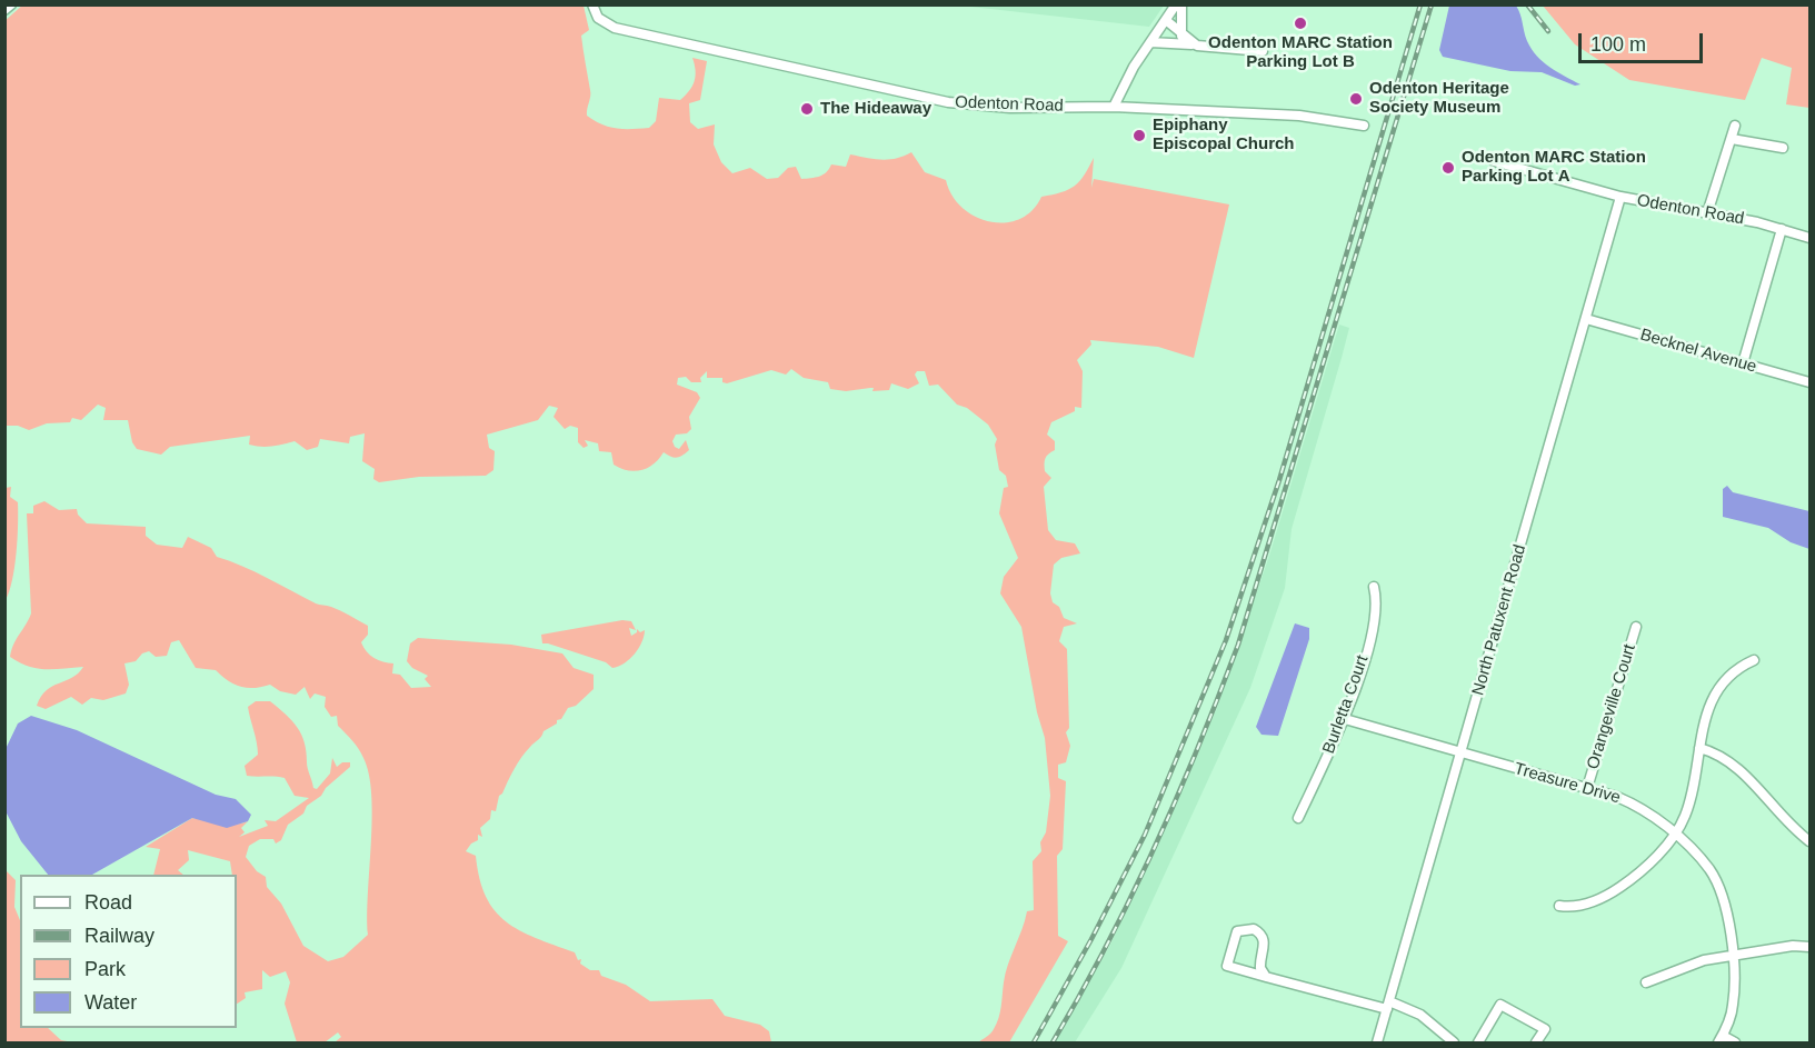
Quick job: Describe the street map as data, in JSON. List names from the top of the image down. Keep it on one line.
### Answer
{"streets":{"street":["Odenton Road","Becknel Avenue","North Patuxent Road","Burletta Court","Orangeville Court","Treasure Drive"]},"crossings":[["Odenton Road","North Patuxent Road"],["Becknel Avenue","North Patuxent Road"],["North Patuxent Road","Treasure Drive"],["Burletta Court","Treasure Drive"],["Orangeville Court","Treasure Drive"]],"places":["Odenton MARC Station Parking Lot B","Odenton Heritage Society Museum","The Hideaway","Epiphany Episcopal Church","Odenton MARC Station Parking Lot A"],"legend":["Road","Railway","Park","Water"],"scale_bar":"100 m"}
